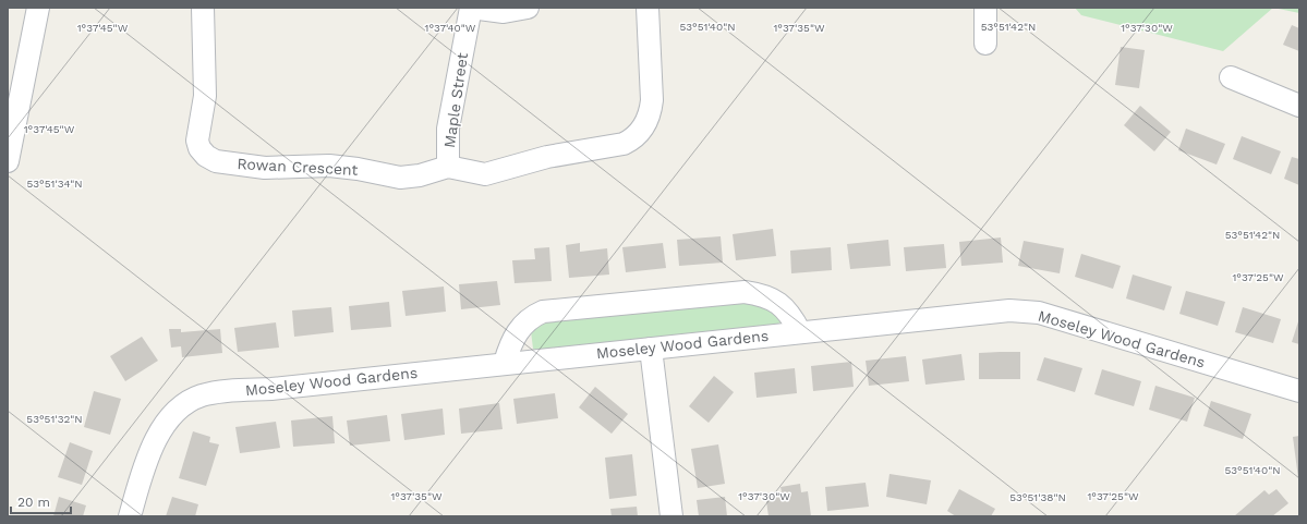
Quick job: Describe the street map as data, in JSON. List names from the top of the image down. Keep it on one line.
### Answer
{"streets":{"street":["Maple Street","Rowan Crescent","Moseley Wood Gardens"]},"crossings":[["Maple Street","Rowan Crescent"]],"scale_bar":"20 m","coordinates":["53°51'40\"N","53°51'42\"N","1°37'45\"W","1°37'40\"W","1°37'35\"W","1°37'30\"W","53°51'34\"N","1°37'25\"W","53°51'32\"N","53°51'38\"N"]}
